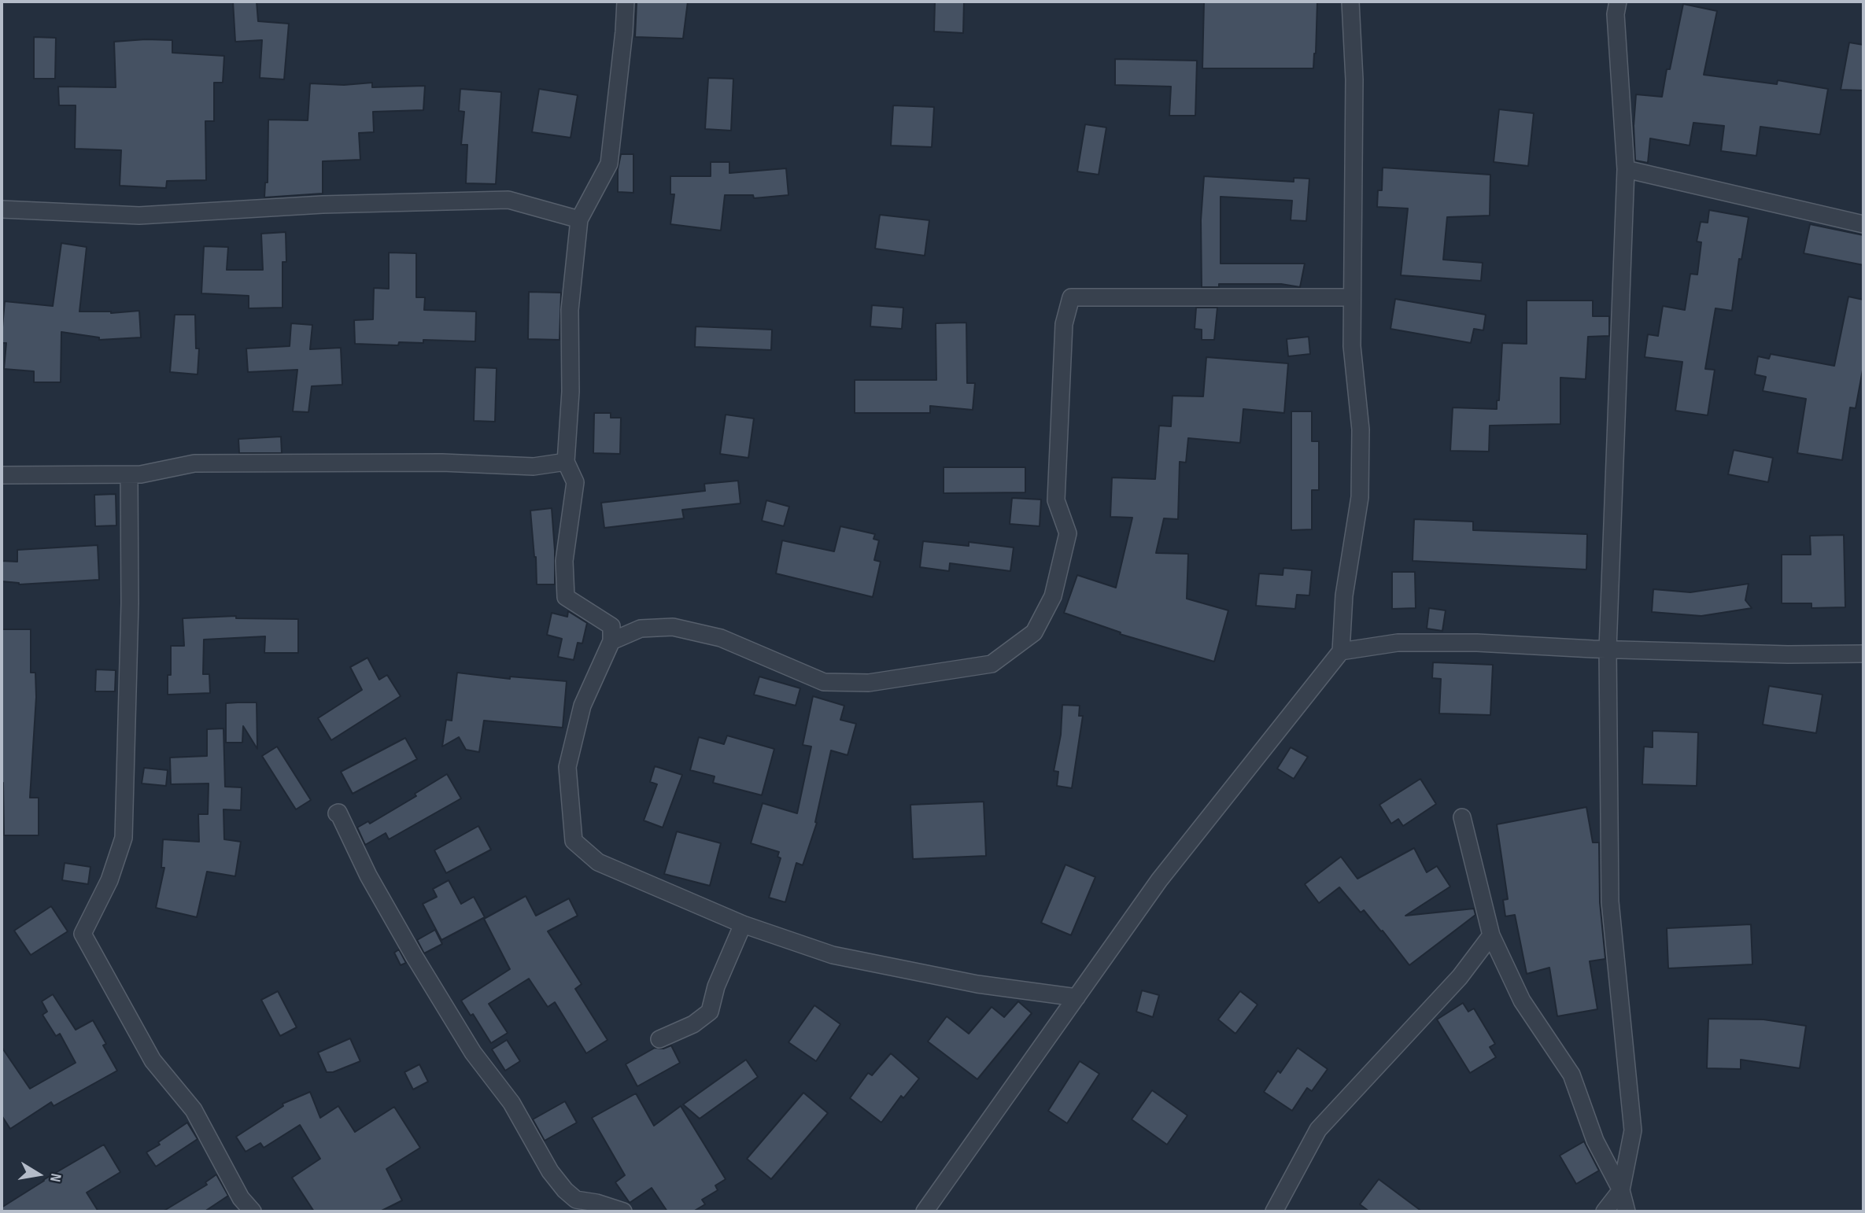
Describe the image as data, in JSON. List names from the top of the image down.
{
  "north": "right"
}
